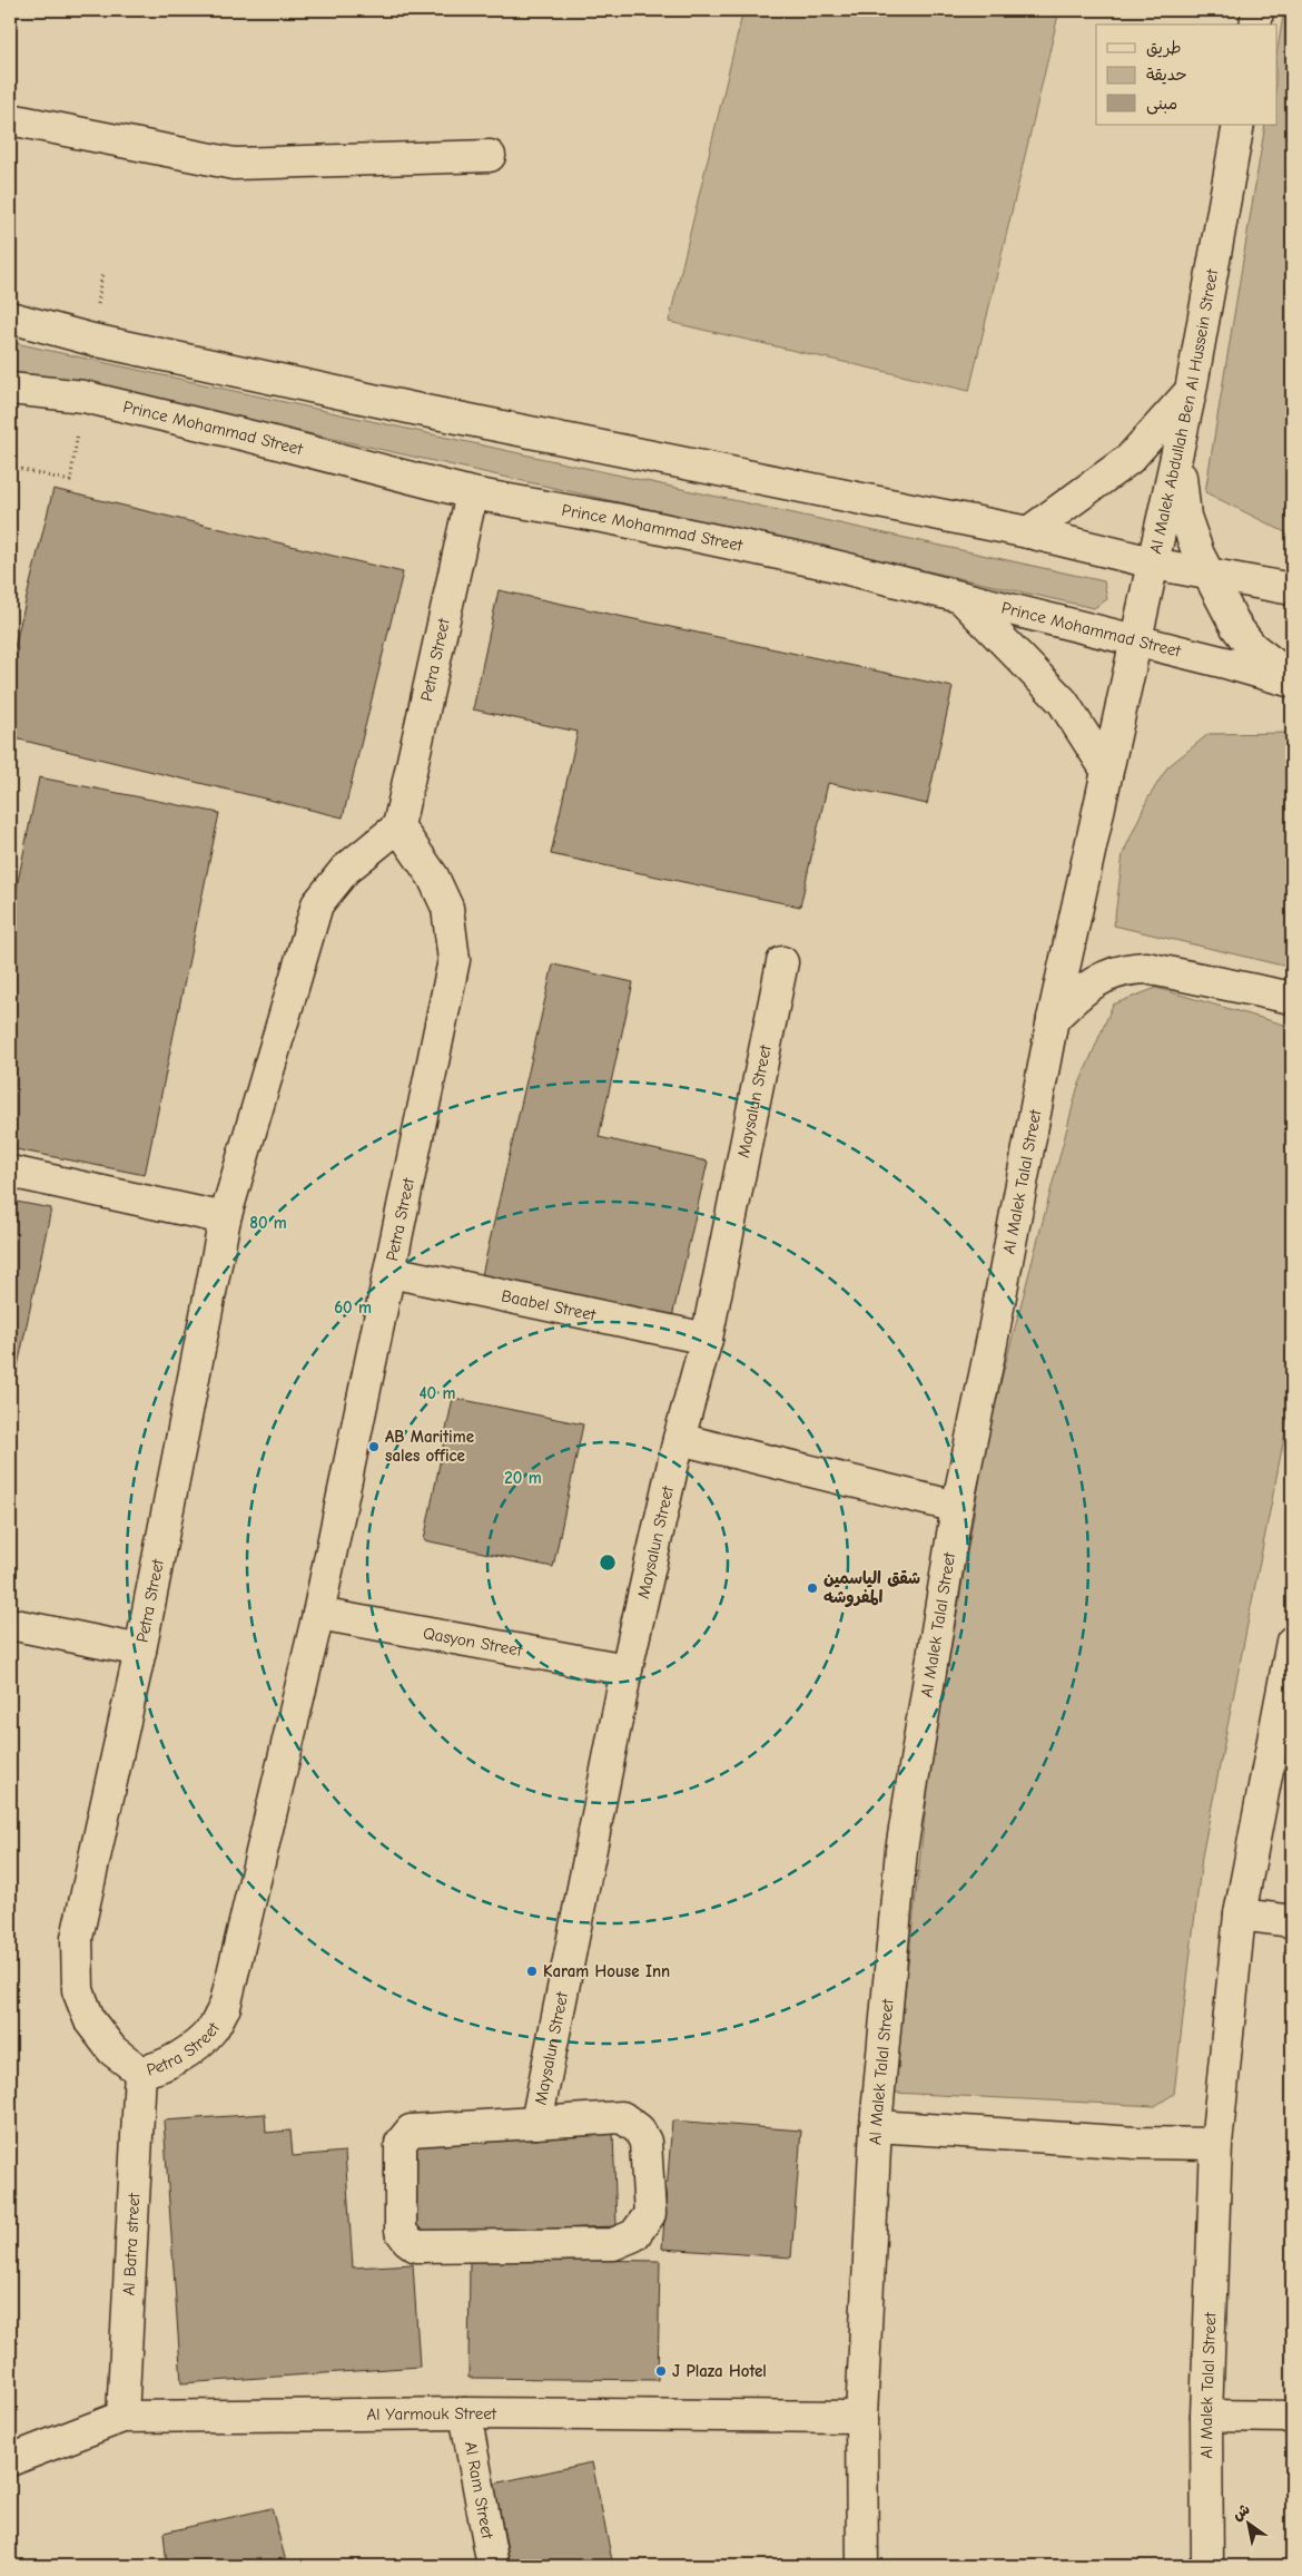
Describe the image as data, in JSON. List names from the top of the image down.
{
  "streets": {
    "street": [
      "Al Malek Abdullah Ben Al Hussein Street",
      "Prince Mohammad Street",
      "Petra Street",
      "Maysalun Street",
      "Al Malek Talal Street",
      "Baabel Street",
      "Qasyon Street",
      "Al Batra street",
      "Al Yarmouk Street",
      "Al Ram Street"
    ]
  },
  "crossings": [
    ["Al Malek Abdullah Ben Al Hussein Street", "Prince Mohammad Street"],
    ["Al Malek Abdullah Ben Al Hussein Street", "Al Malek Talal Street"],
    ["Prince Mohammad Street", "Petra Street"],
    ["Petra Street", "Baabel Street"],
    ["Petra Street", "Qasyon Street"],
    ["Petra Street", "Al Batra street"],
    ["Maysalun Street", "Baabel Street"],
    ["Maysalun Street", "Qasyon Street"],
    ["Al Malek Talal Street", "Al Yarmouk Street"],
    ["Al Batra street", "Al Yarmouk Street"],
    ["Al Yarmouk Street", "Al Ram Street"]
  ],
  "places": [
    "AB Maritime sales office",
    "شقق الياسمين المفروشه",
    "Karam House Inn",
    "J Plaza Hotel"
  ],
  "legend": ["طريق", "حديقة", "مبنى"],
  "north": "top left",
  "rings": [
    "80 m",
    "60 m",
    "40 m",
    "20 m"
  ]
}
